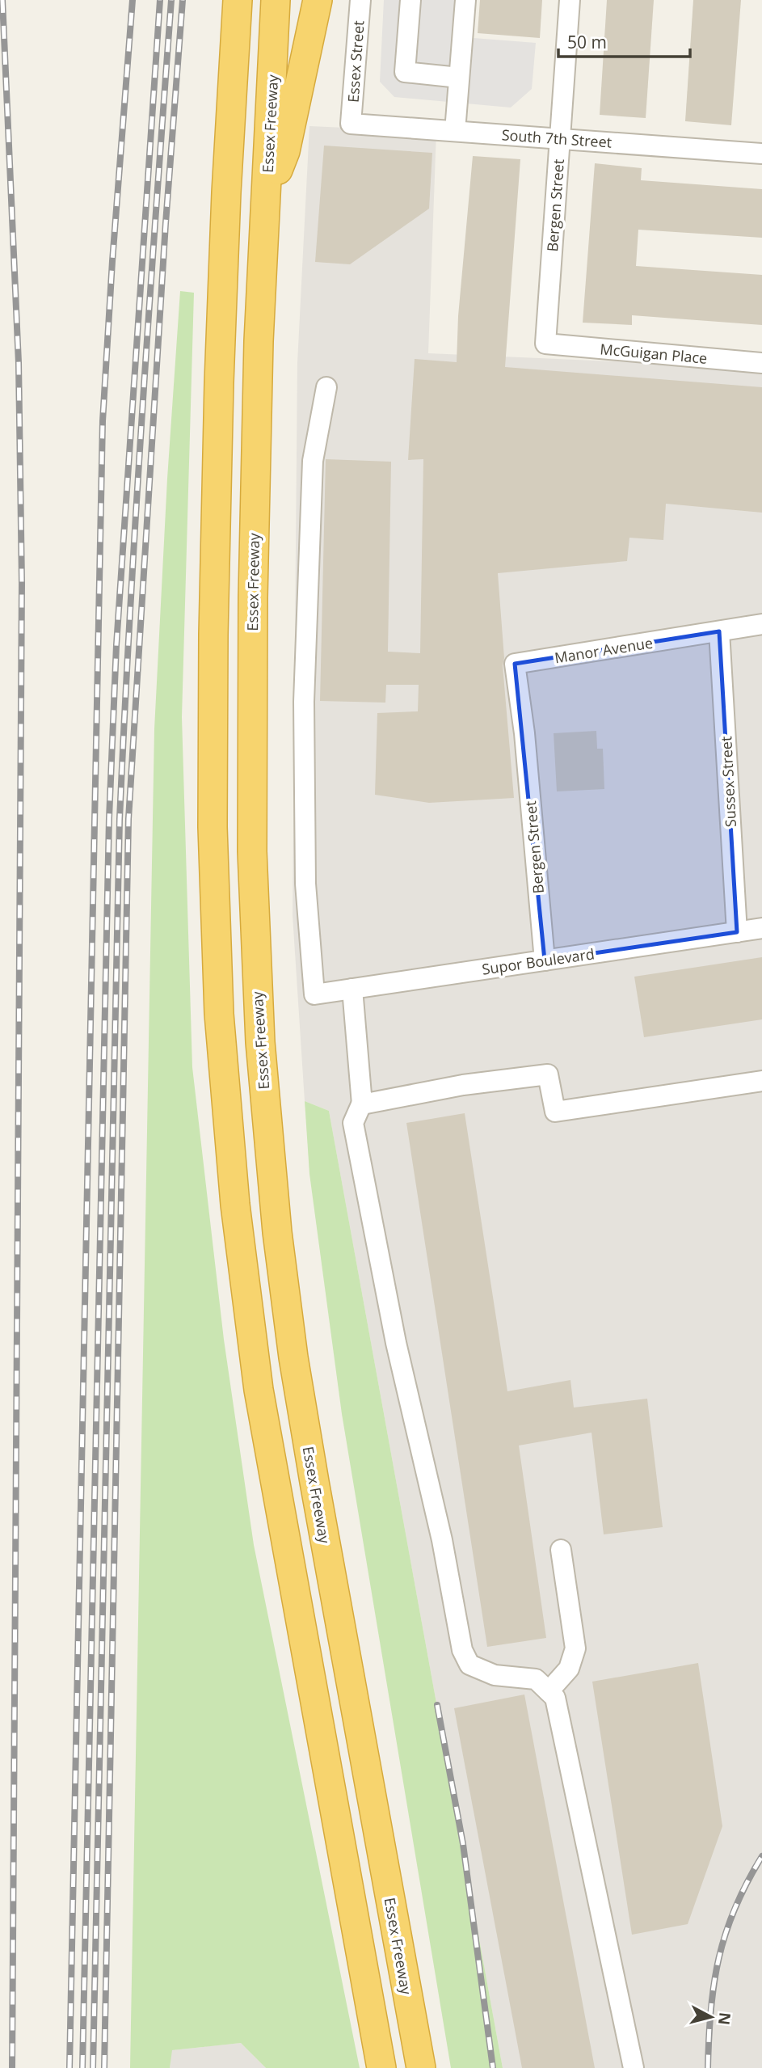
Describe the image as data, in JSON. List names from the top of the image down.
{
  "streets": {
    "highway": ["Essex Freeway"],
    "street": [
      "Essex Street",
      "South 7th Street",
      "Bergen Street",
      "McGuigan Place",
      "Manor Avenue",
      "Sussex Street",
      "Supor Boulevard"
    ]
  },
  "crossings": [
    ["Essex Street", "South 7th Street"],
    ["South 7th Street", "Bergen Street"],
    ["Bergen Street", "McGuigan Place"],
    ["Bergen Street", "Manor Avenue"],
    ["Bergen Street", "Supor Boulevard"],
    ["Manor Avenue", "Sussex Street"],
    ["Sussex Street", "Supor Boulevard"]
  ],
  "scale_bar": "50 m",
  "north": "right"
}
